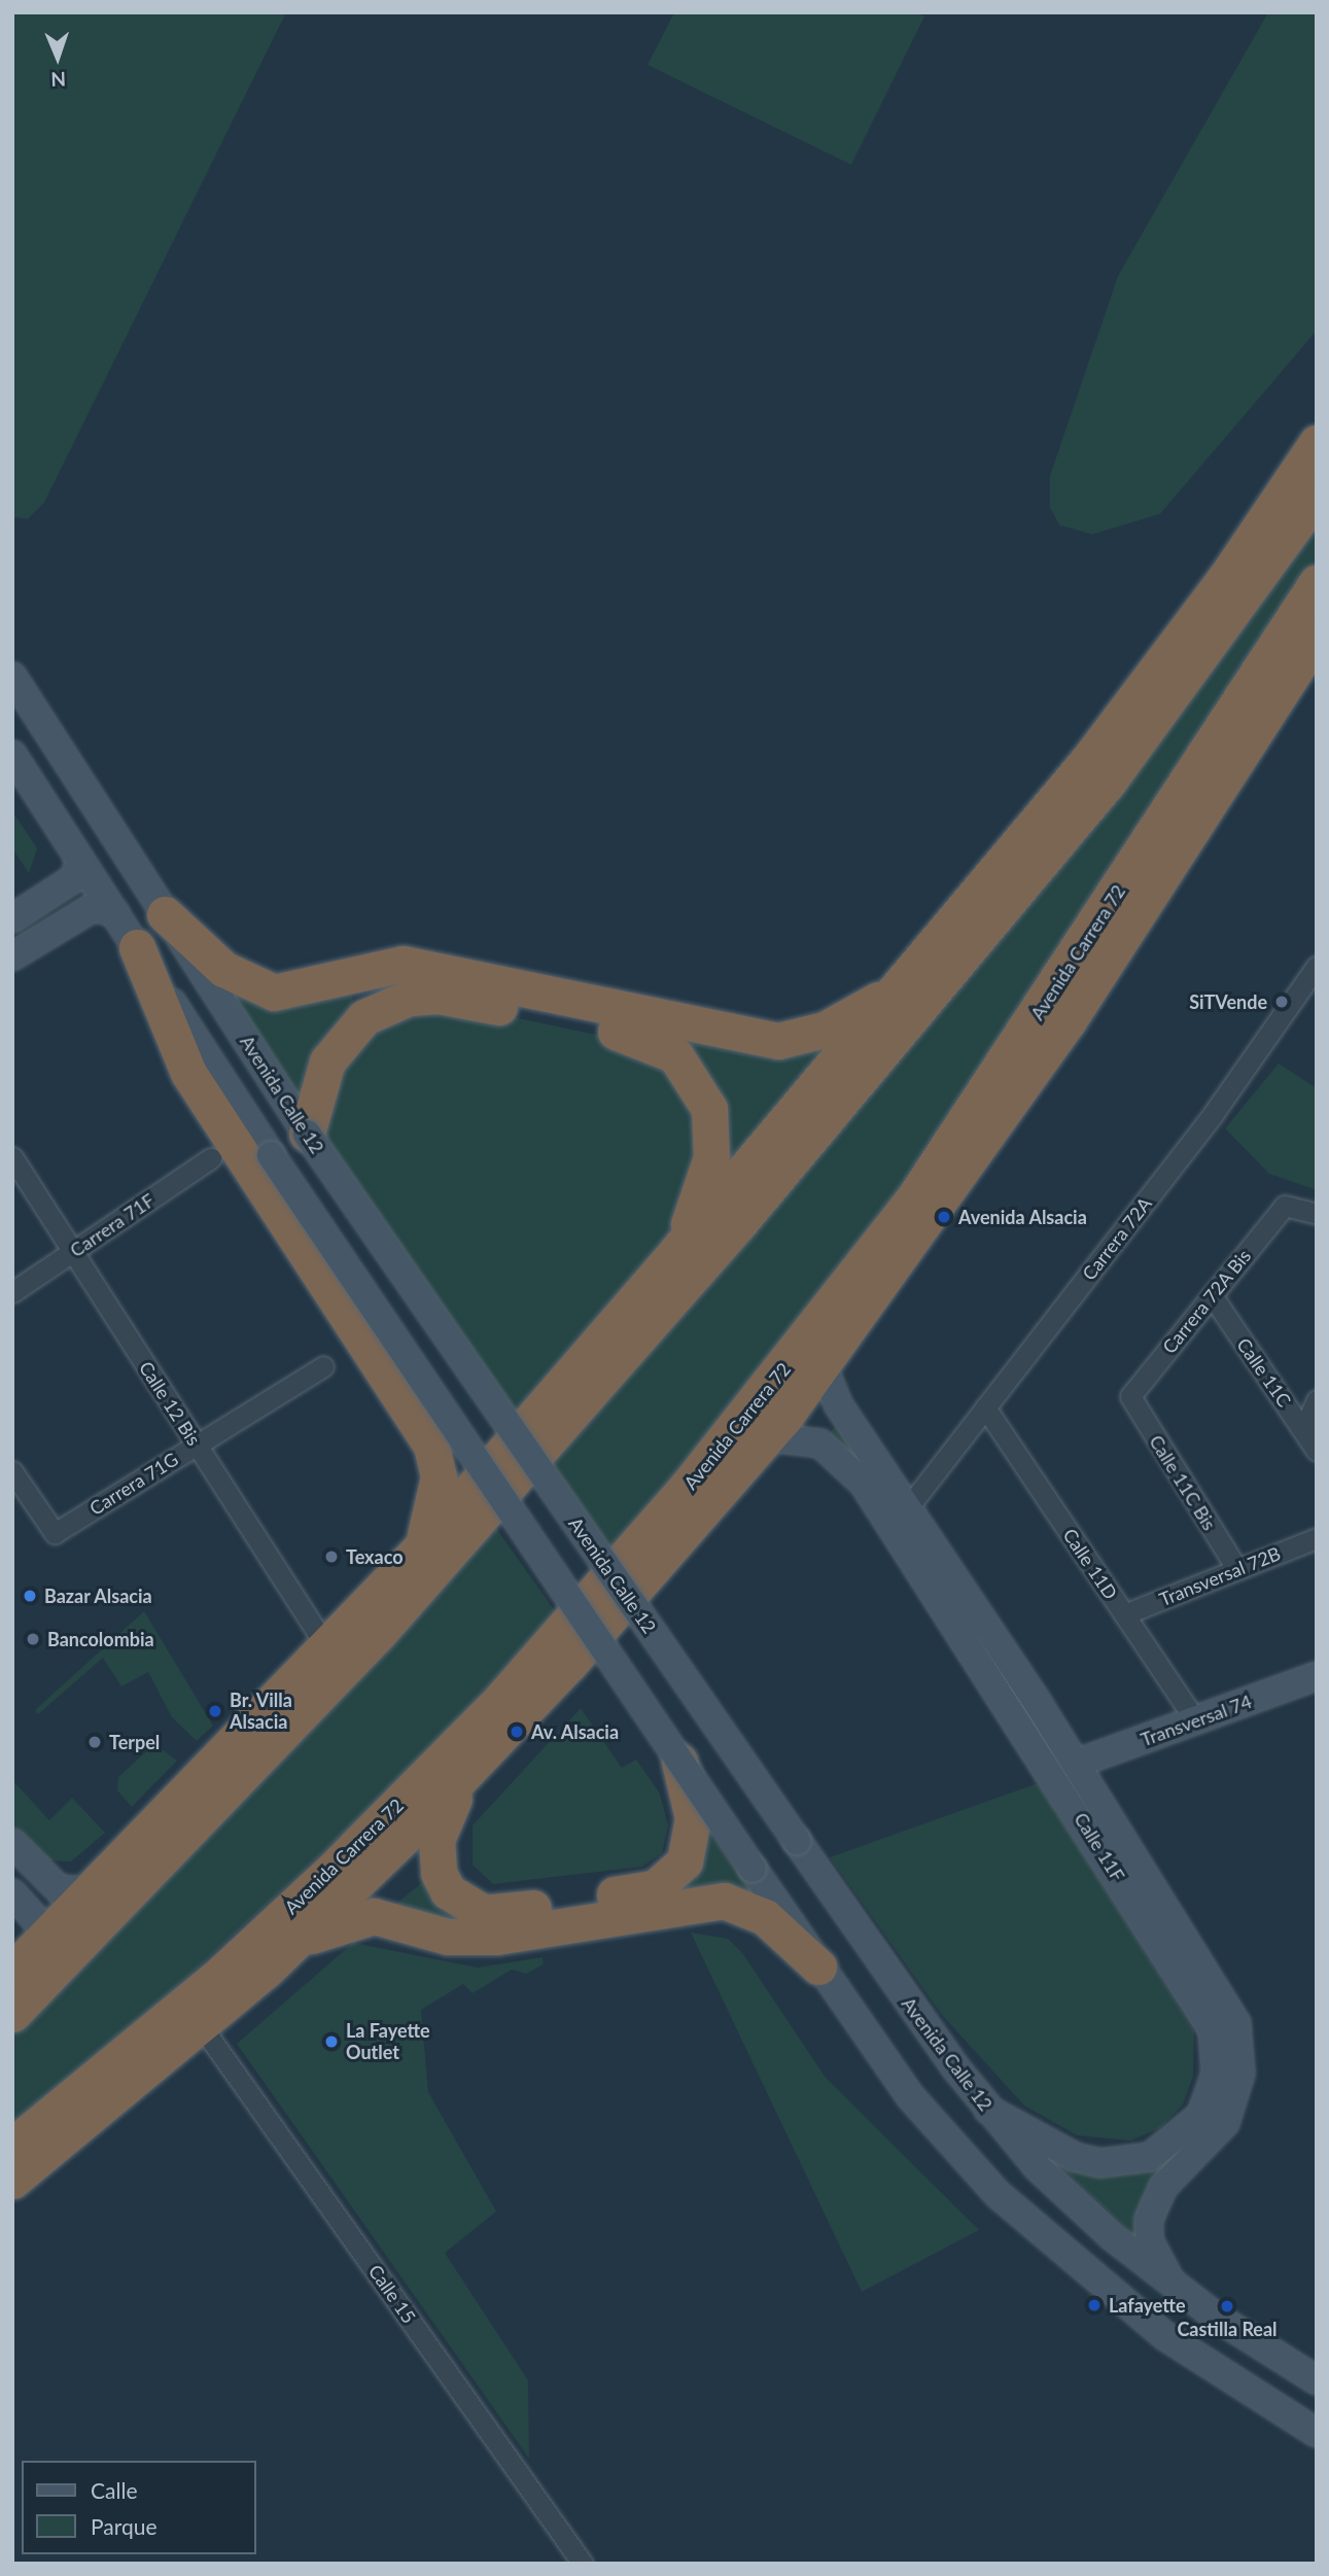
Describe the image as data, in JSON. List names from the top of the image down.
{
  "streets": {
    "highway": ["Avenida Carrera 72"],
    "main road": ["Avenida Calle 12", "Transversal 74", "Calle 11F"],
    "street": [
      "Carrera 71F",
      "Carrera 72A",
      "Carrera 72A Bis",
      "Calle 11C",
      "Calle 12 Bis",
      "Calle 11C Bis",
      "Carrera 71G",
      "Calle 11D",
      "Transversal 72B",
      "Calle 15"
    ]
  },
  "crossings": [
    ["Avenida Carrera 72", "Calle 11F"],
    ["Avenida Carrera 72", "Calle 15"],
    ["Avenida Calle 12", "Calle 11F"],
    ["Carrera 71F", "Calle 12 Bis"],
    ["Carrera 72A", "Calle 11D"],
    ["Carrera 72A", "Calle 11F"],
    ["Carrera 72A Bis", "Calle 11C"],
    ["Carrera 72A Bis", "Calle 11C Bis"],
    ["Calle 12 Bis", "Carrera 71G"],
    ["Calle 11C Bis", "Transversal 72B"],
    ["Calle 11D", "Transversal 72B"],
    ["Calle 11D", "Transversal 74"],
    ["Transversal 74", "Calle 11F"]
  ],
  "places": [
    "SiTVende",
    "Avenida Alsacia",
    "Texaco",
    "Bazar Alsacia",
    "Bancolombia",
    "Br. Villa Alsacia",
    "Av. Alsacia",
    "Terpel",
    "La Fayette Outlet",
    "Lafayette",
    "Castilla Real"
  ],
  "legend": ["Calle", "Parque"],
  "north": "bottom"
}
